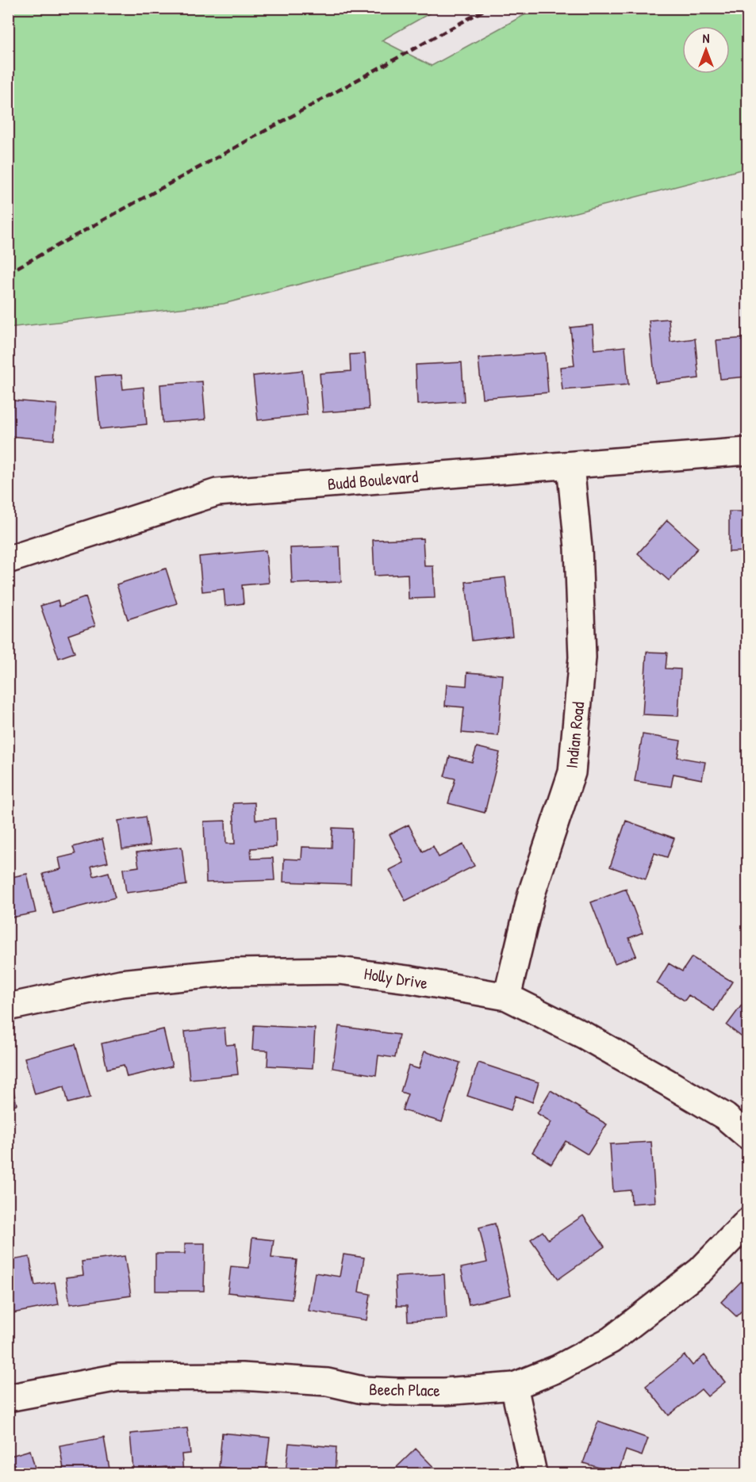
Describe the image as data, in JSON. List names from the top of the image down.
{
  "streets": {
    "street": [
      "Budd Boulevard",
      "Indian Road",
      "Holly Drive",
      "Beech Place"
    ]
  },
  "crossings": [
    ["Budd Boulevard", "Indian Road"],
    ["Indian Road", "Holly Drive"]
  ],
  "north": "top"
}
